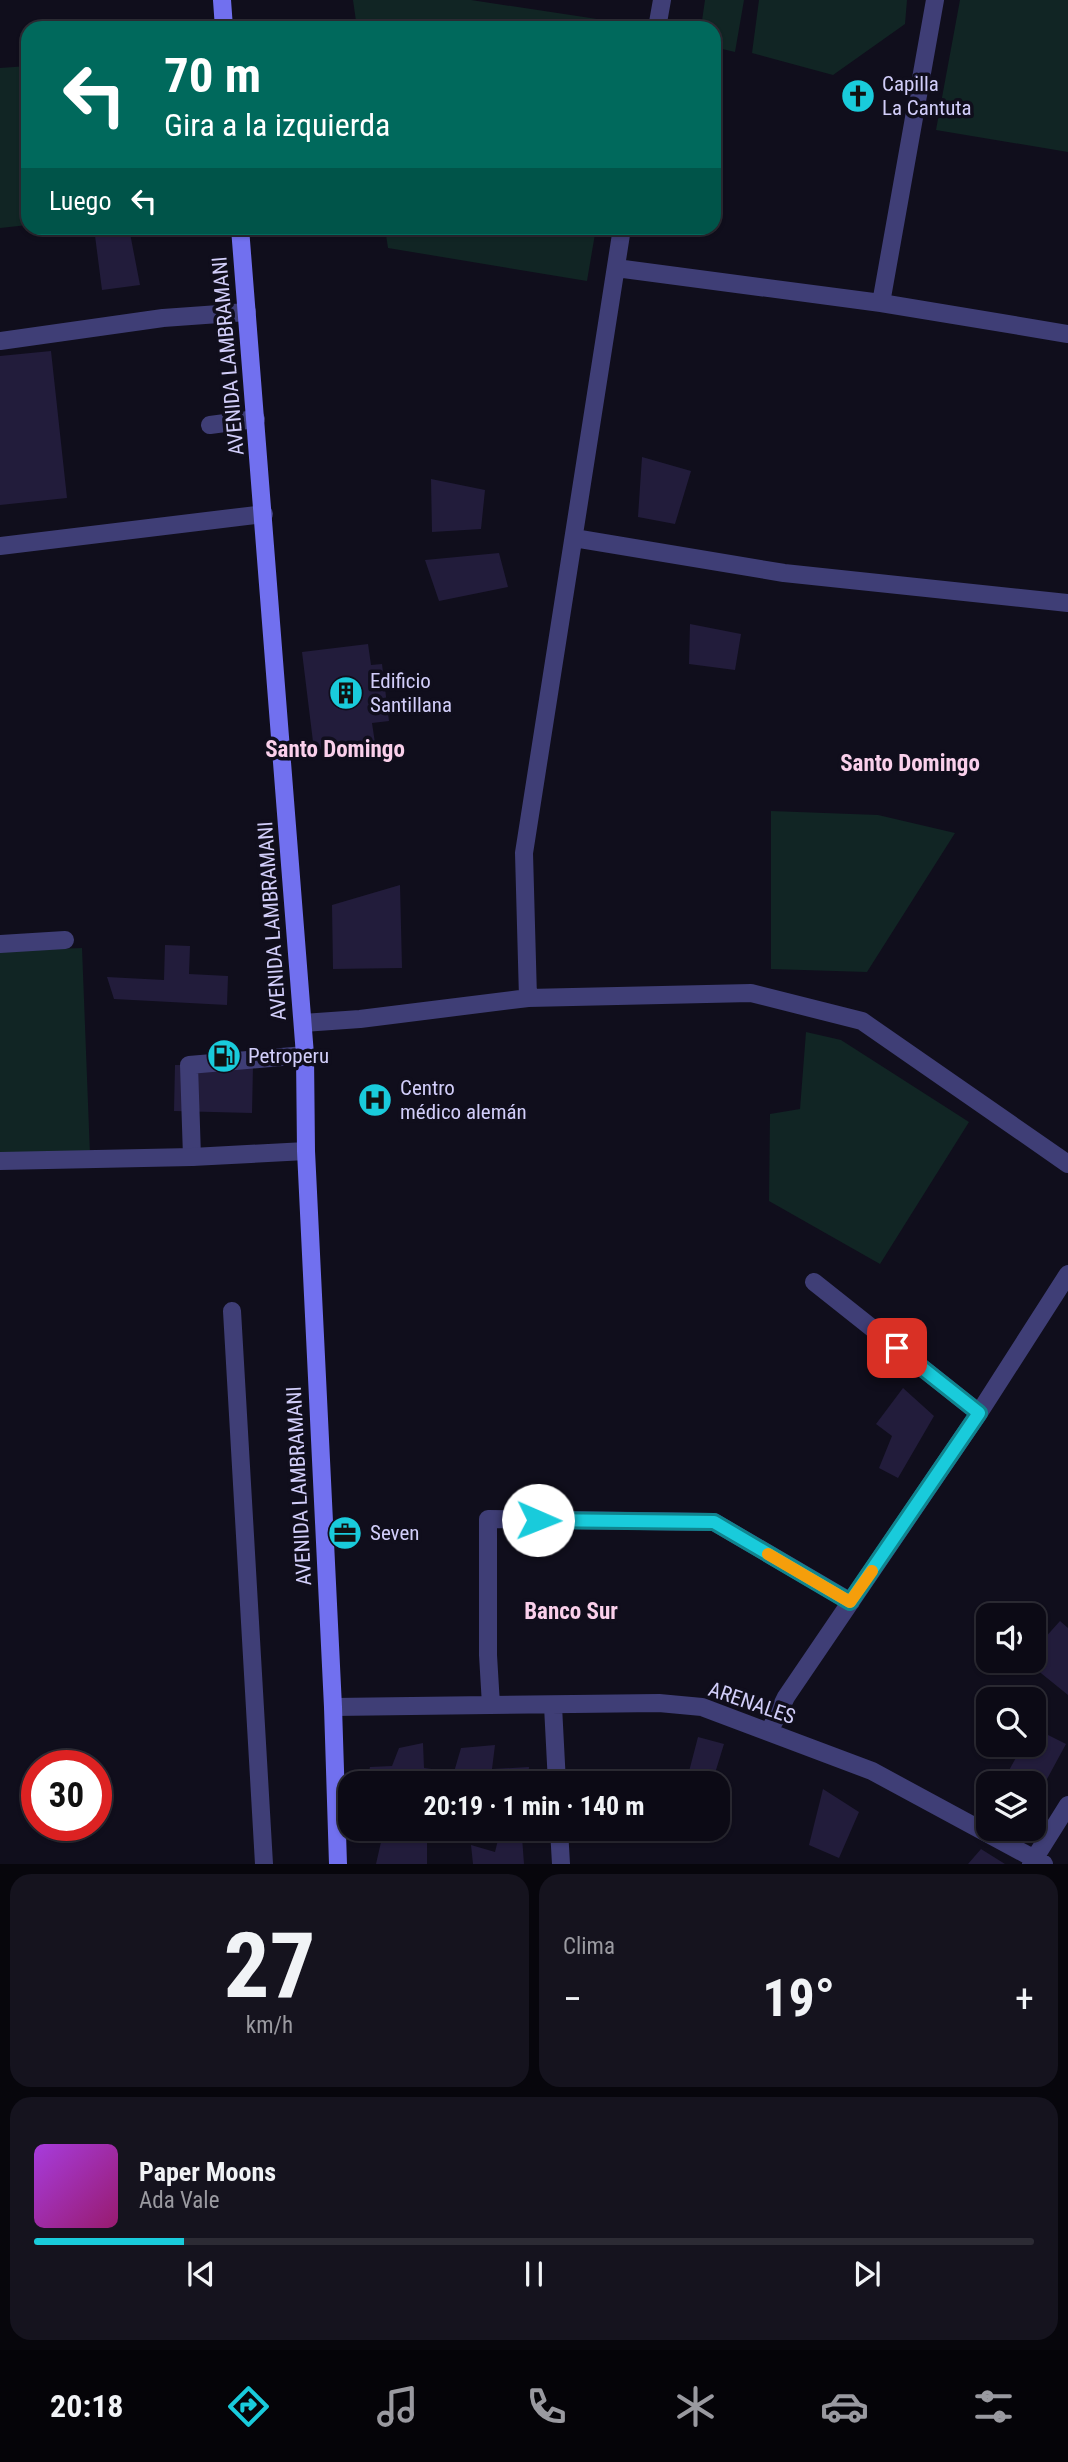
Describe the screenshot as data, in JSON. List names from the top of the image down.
{
  "streets": {
    "main road": ["AVENIDA LAMBRAMANI"],
    "street": ["ARENALES"]
  },
  "crossings": [
    ["AVENIDA LAMBRAMANI", "ARENALES"]
  ],
  "districts": ["Santo Domingo", "Santo Domingo", "Banco Sur"],
  "places": {
    "church": ["Capilla La Cantuta"],
    "building": ["Edificio Santillana"],
    "fuel station": ["Petroperu"],
    "hospital": ["Centro médico alemán"],
    "office": ["Seven"]
  },
  "page": {
    "turn": ["70 m", "Gira a la izquierda"],
    "then": "Luego",
    "limit": "30",
    "trip": "20:19 · 1 min · 140 m",
    "tile": [
      ["27", "km/h"],
      "Clima"
    ],
    "heat": ["−", "19°", "+"],
    "song": ["Paper Moons", "Ada Vale"],
    "tabs": "20:18"
  }
}
